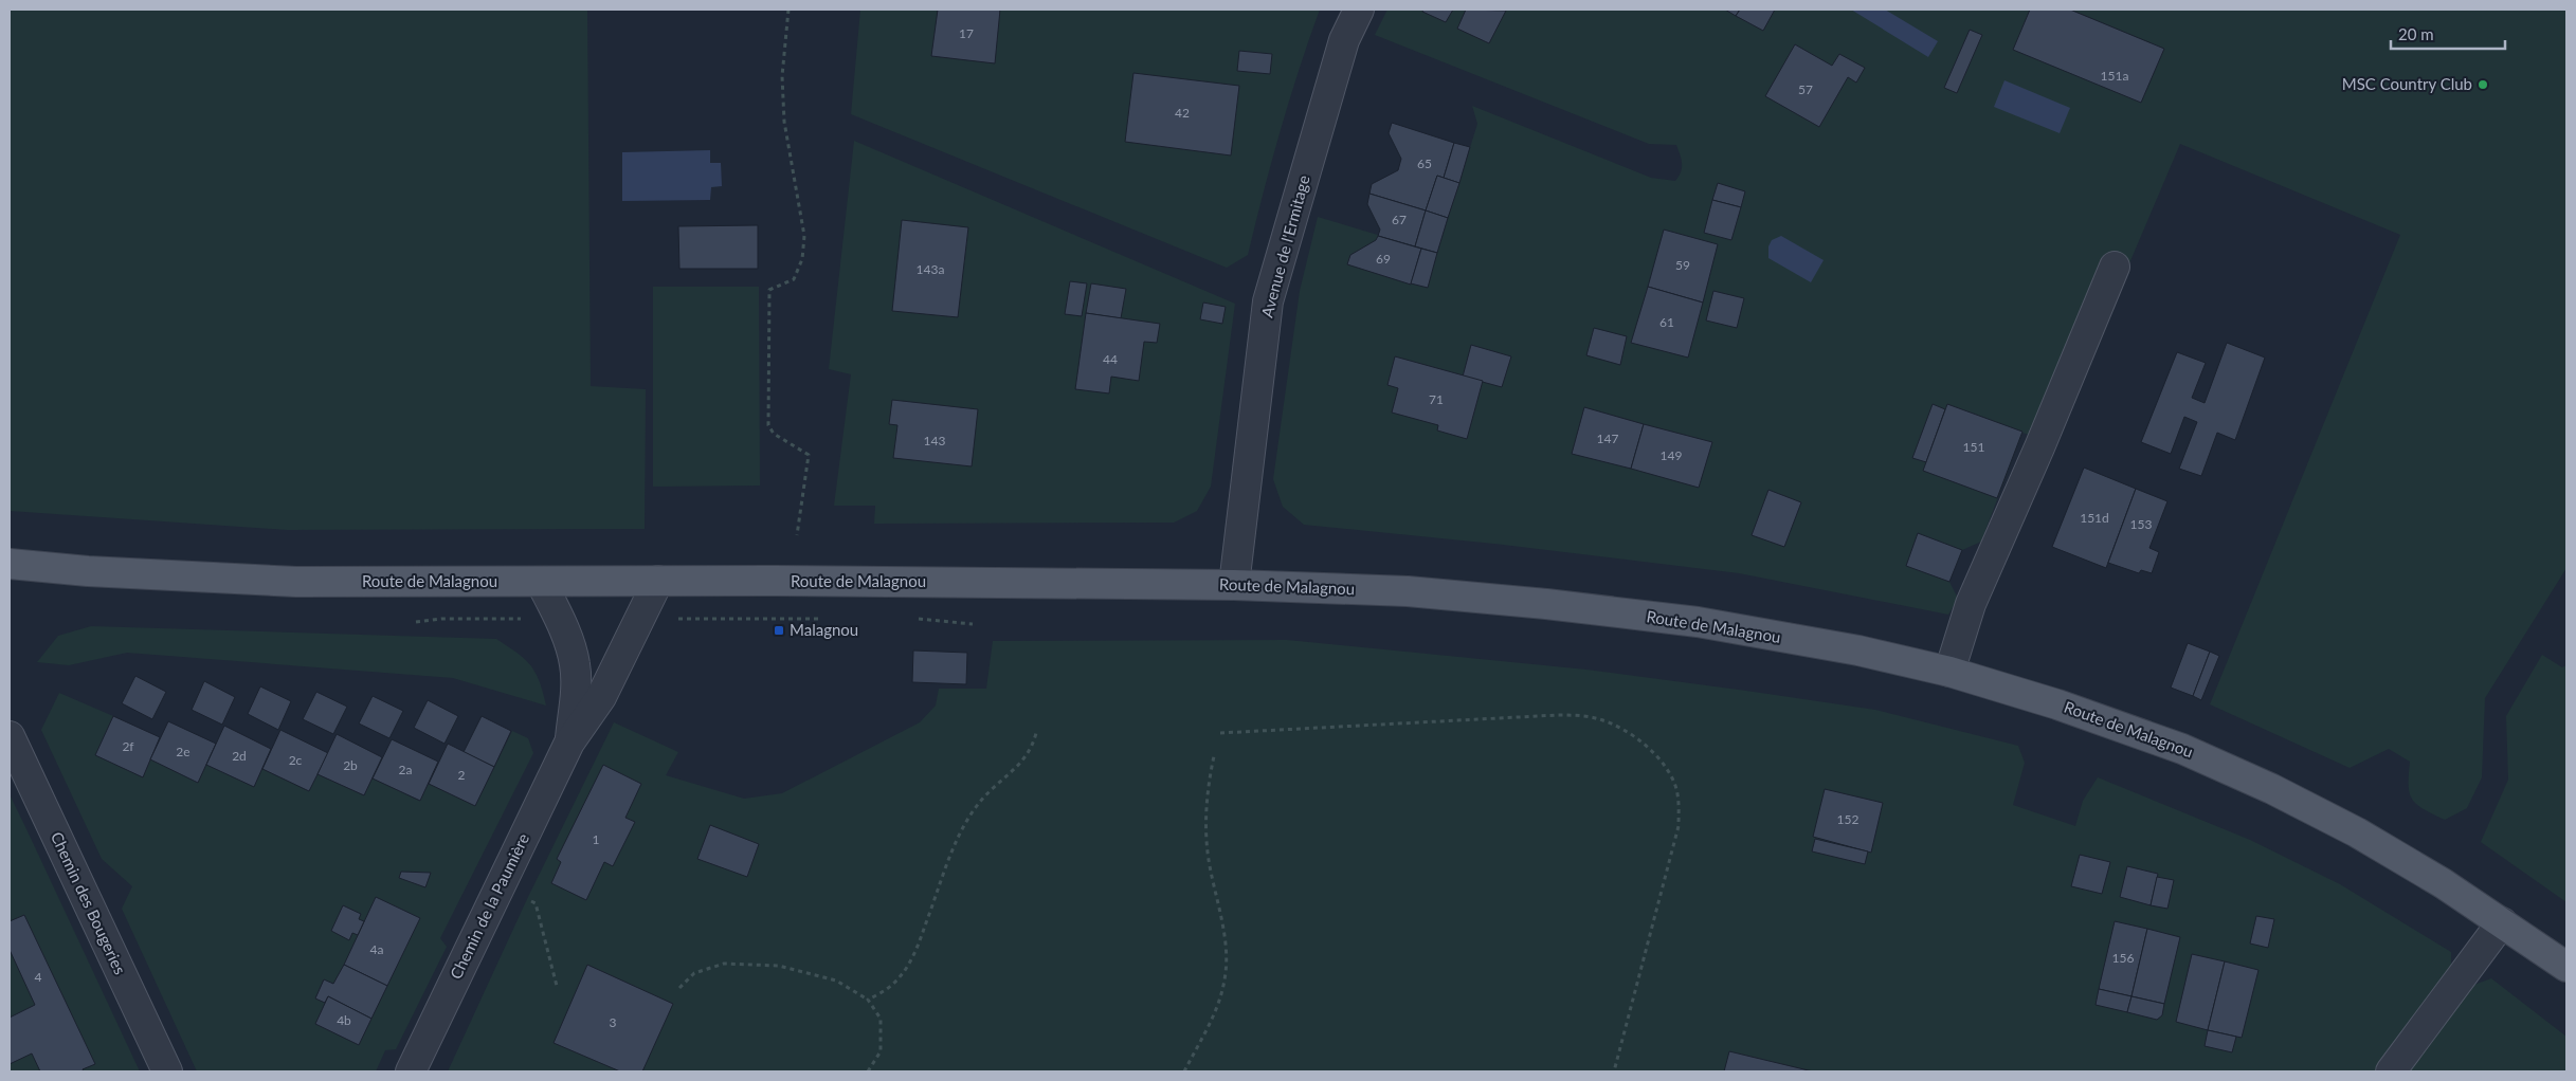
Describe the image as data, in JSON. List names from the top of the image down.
{
  "streets": {
    "main road": ["Route de Malagnou"],
    "street": ["Avenue de l'Ermitage", "Chemin des Bougeries", "Chemin de la Paumière"]
  },
  "crossings": [
    ["Avenue de l'Ermitage", "Route de Malagnou"],
    ["Route de Malagnou", "Chemin de la Paumière"]
  ],
  "places": {
    "other": ["MSC Country Club"],
    "transit": ["Malagnou"]
  },
  "house_numbers": [
    "17",
    "151a",
    "57",
    "42",
    "65",
    "67",
    "69",
    "59",
    "143a",
    "61",
    "44",
    "71",
    "147",
    "143",
    "151",
    "149",
    "151d",
    "153",
    "2f",
    "2e",
    "2d",
    "2c",
    "2b",
    "2a",
    "2",
    "152",
    "1",
    "4a",
    "156",
    "4",
    "4b",
    "3"
  ],
  "scale_bar": "20 m"
}
